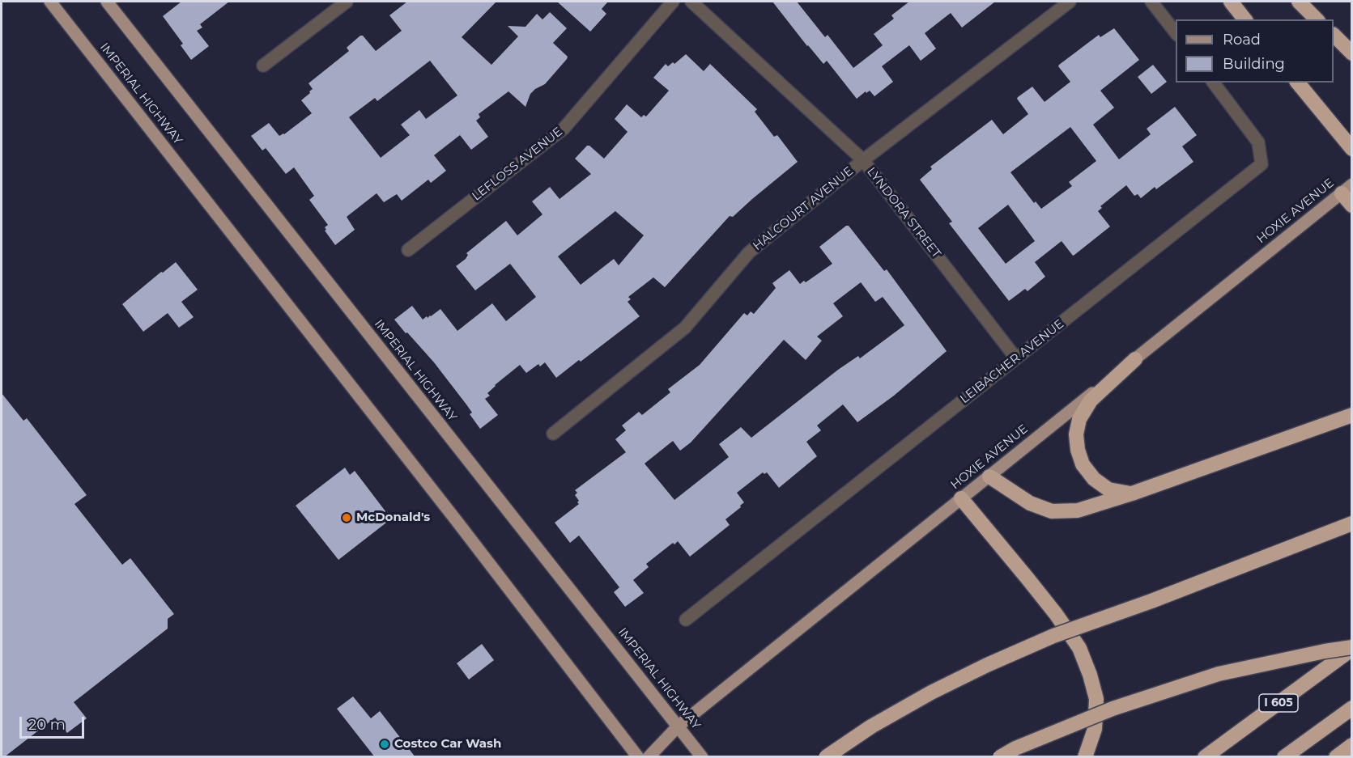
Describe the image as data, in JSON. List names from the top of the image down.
{
  "streets": {
    "highway": ["I 605"],
    "main road": ["IMPERIAL HIGHWAY", "HOXIE AVENUE"],
    "street": [
      "LEFLOSS AVENUE",
      "HALCOURT AVENUE",
      "LYNDORA STREET",
      "LEIBACHER AVENUE"
    ]
  },
  "crossings": [
    ["IMPERIAL HIGHWAY", "HOXIE AVENUE"],
    ["HALCOURT AVENUE", "LYNDORA STREET"],
    ["LYNDORA STREET", "LEIBACHER AVENUE"]
  ],
  "places": ["McDonald's", "Costco Car Wash"],
  "legend": ["Road", "Building"],
  "scale_bar": "20 m"
}
